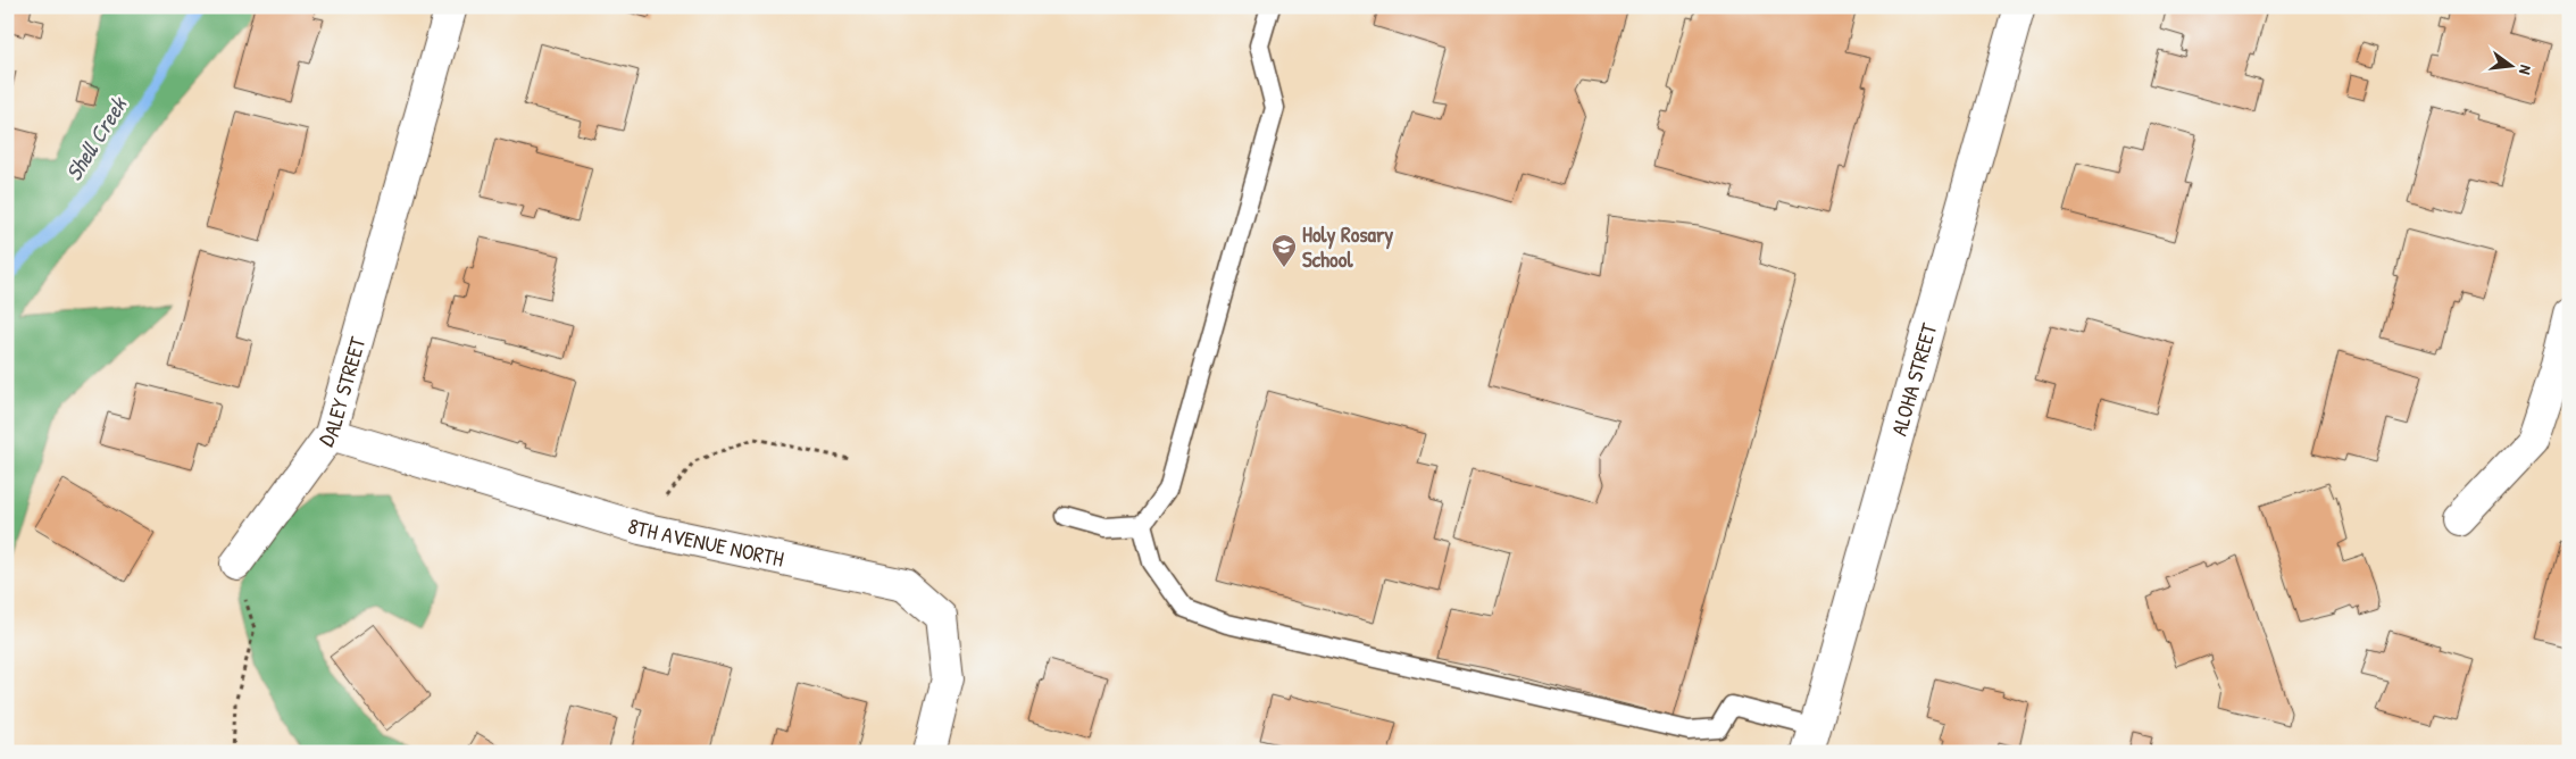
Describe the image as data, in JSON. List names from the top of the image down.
{
  "streets": {
    "street": ["ALOHA STREET", "DALEY STREET", "8TH AVENUE NORTH"]
  },
  "crossings": [
    ["DALEY STREET", "8TH AVENUE NORTH"]
  ],
  "water": ["Shell Creek"],
  "places": {
    "school or university": ["Holy Rosary School"]
  },
  "north": "right"
}
